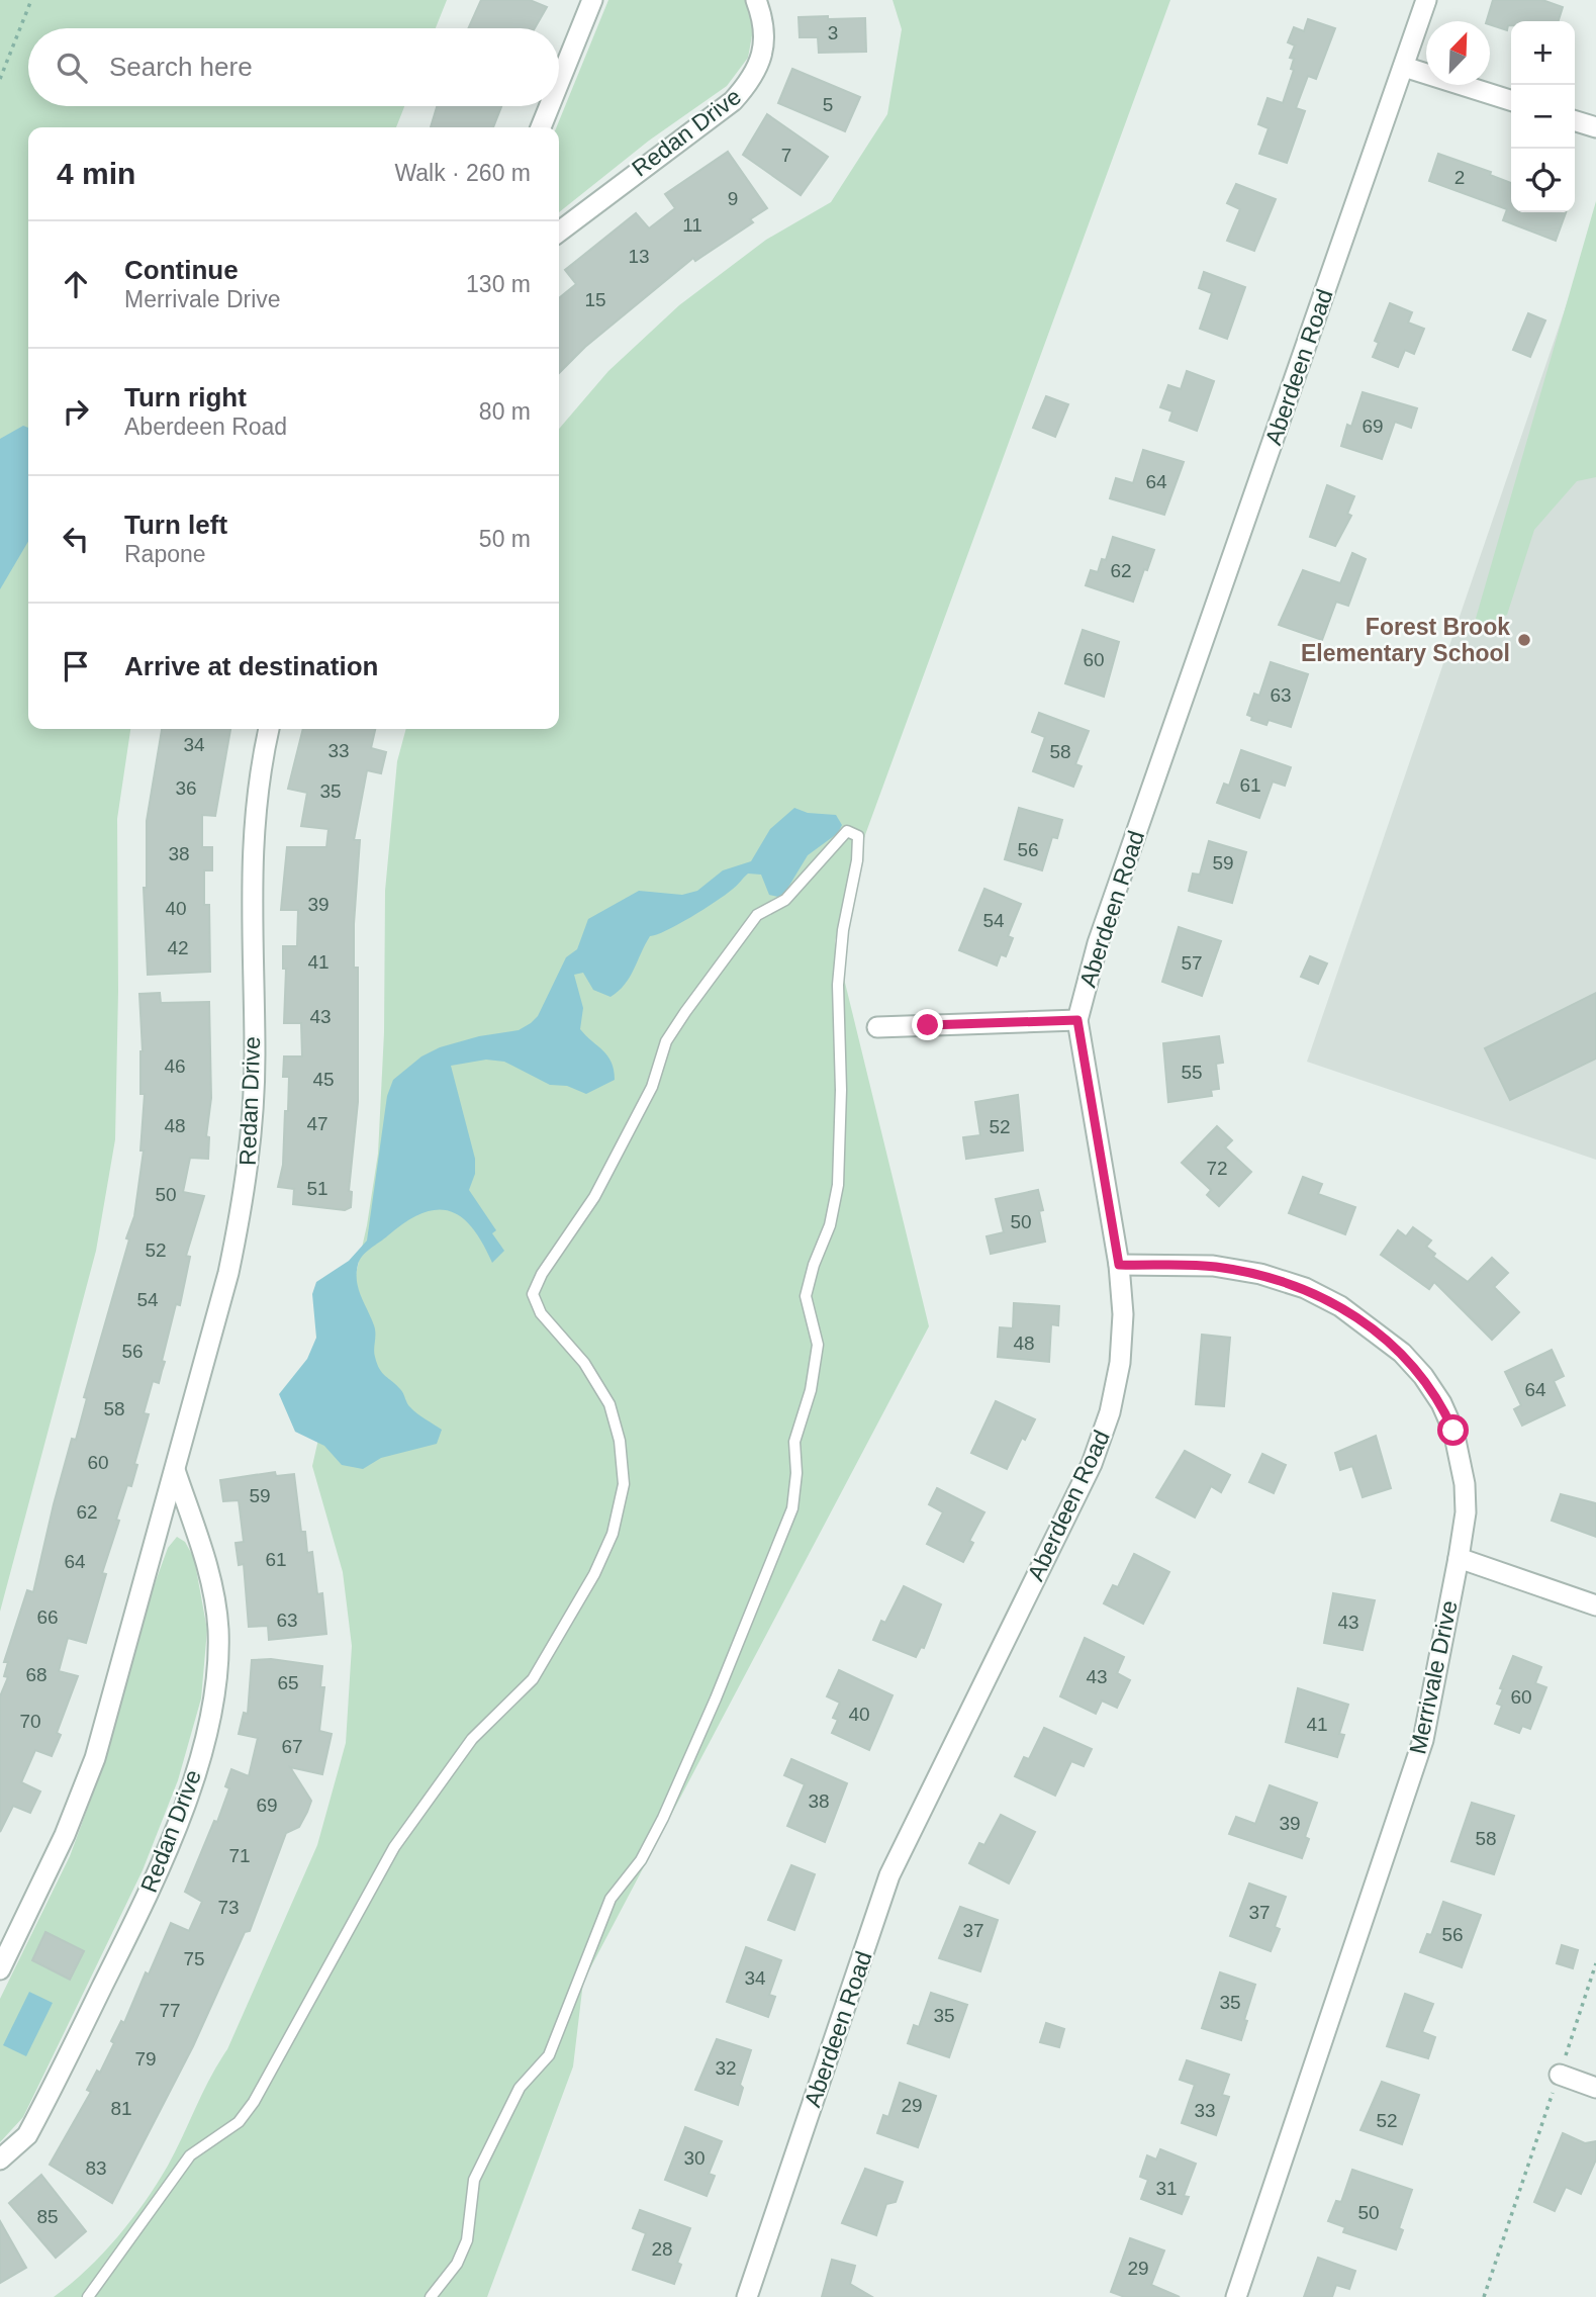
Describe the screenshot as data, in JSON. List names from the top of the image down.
{
  "streets": {
    "street": ["Redan Drive", "Aberdeen Road", "Merrivale Drive"]
  },
  "crossings": [
    ["Aberdeen Road", "Merrivale Drive"]
  ],
  "places": ["Forest Brook Elementary School"],
  "house_numbers": [
    "3",
    "5",
    "7",
    "2",
    "9",
    "11",
    "13",
    "15",
    "69",
    "64",
    "62",
    "60",
    "63",
    "34",
    "33",
    "58",
    "61",
    "36",
    "35",
    "56",
    "38",
    "59",
    "39",
    "40",
    "54",
    "42",
    "41",
    "57",
    "43",
    "46",
    "55",
    "45",
    "47",
    "48",
    "52",
    "72",
    "51",
    "50",
    "50",
    "52",
    "54",
    "48",
    "56",
    "64",
    "58",
    "60",
    "59",
    "62",
    "61",
    "64",
    "66",
    "63",
    "43",
    "68",
    "43",
    "65",
    "60",
    "40",
    "70",
    "41",
    "67",
    "38",
    "69",
    "39",
    "58",
    "71",
    "73",
    "37",
    "37",
    "56",
    "75",
    "34",
    "35",
    "77",
    "35",
    "79",
    "32",
    "29",
    "81",
    "33",
    "52",
    "30",
    "83",
    "31",
    "50",
    "85",
    "28",
    "29"
  ],
  "north": "top right",
  "page": {
    "map_buttons": ["+", "−"],
    "search": "Search here",
    "heading": ["4 min", "Walk · 260 m"],
    "list": [
      ["Continue", "Merrivale Drive", "130 m"],
      ["Turn right", "Aberdeen Road", "80 m"],
      ["Turn left", "Rapone", "50 m"],
      "Arrive at destination"
    ]
  }
}
